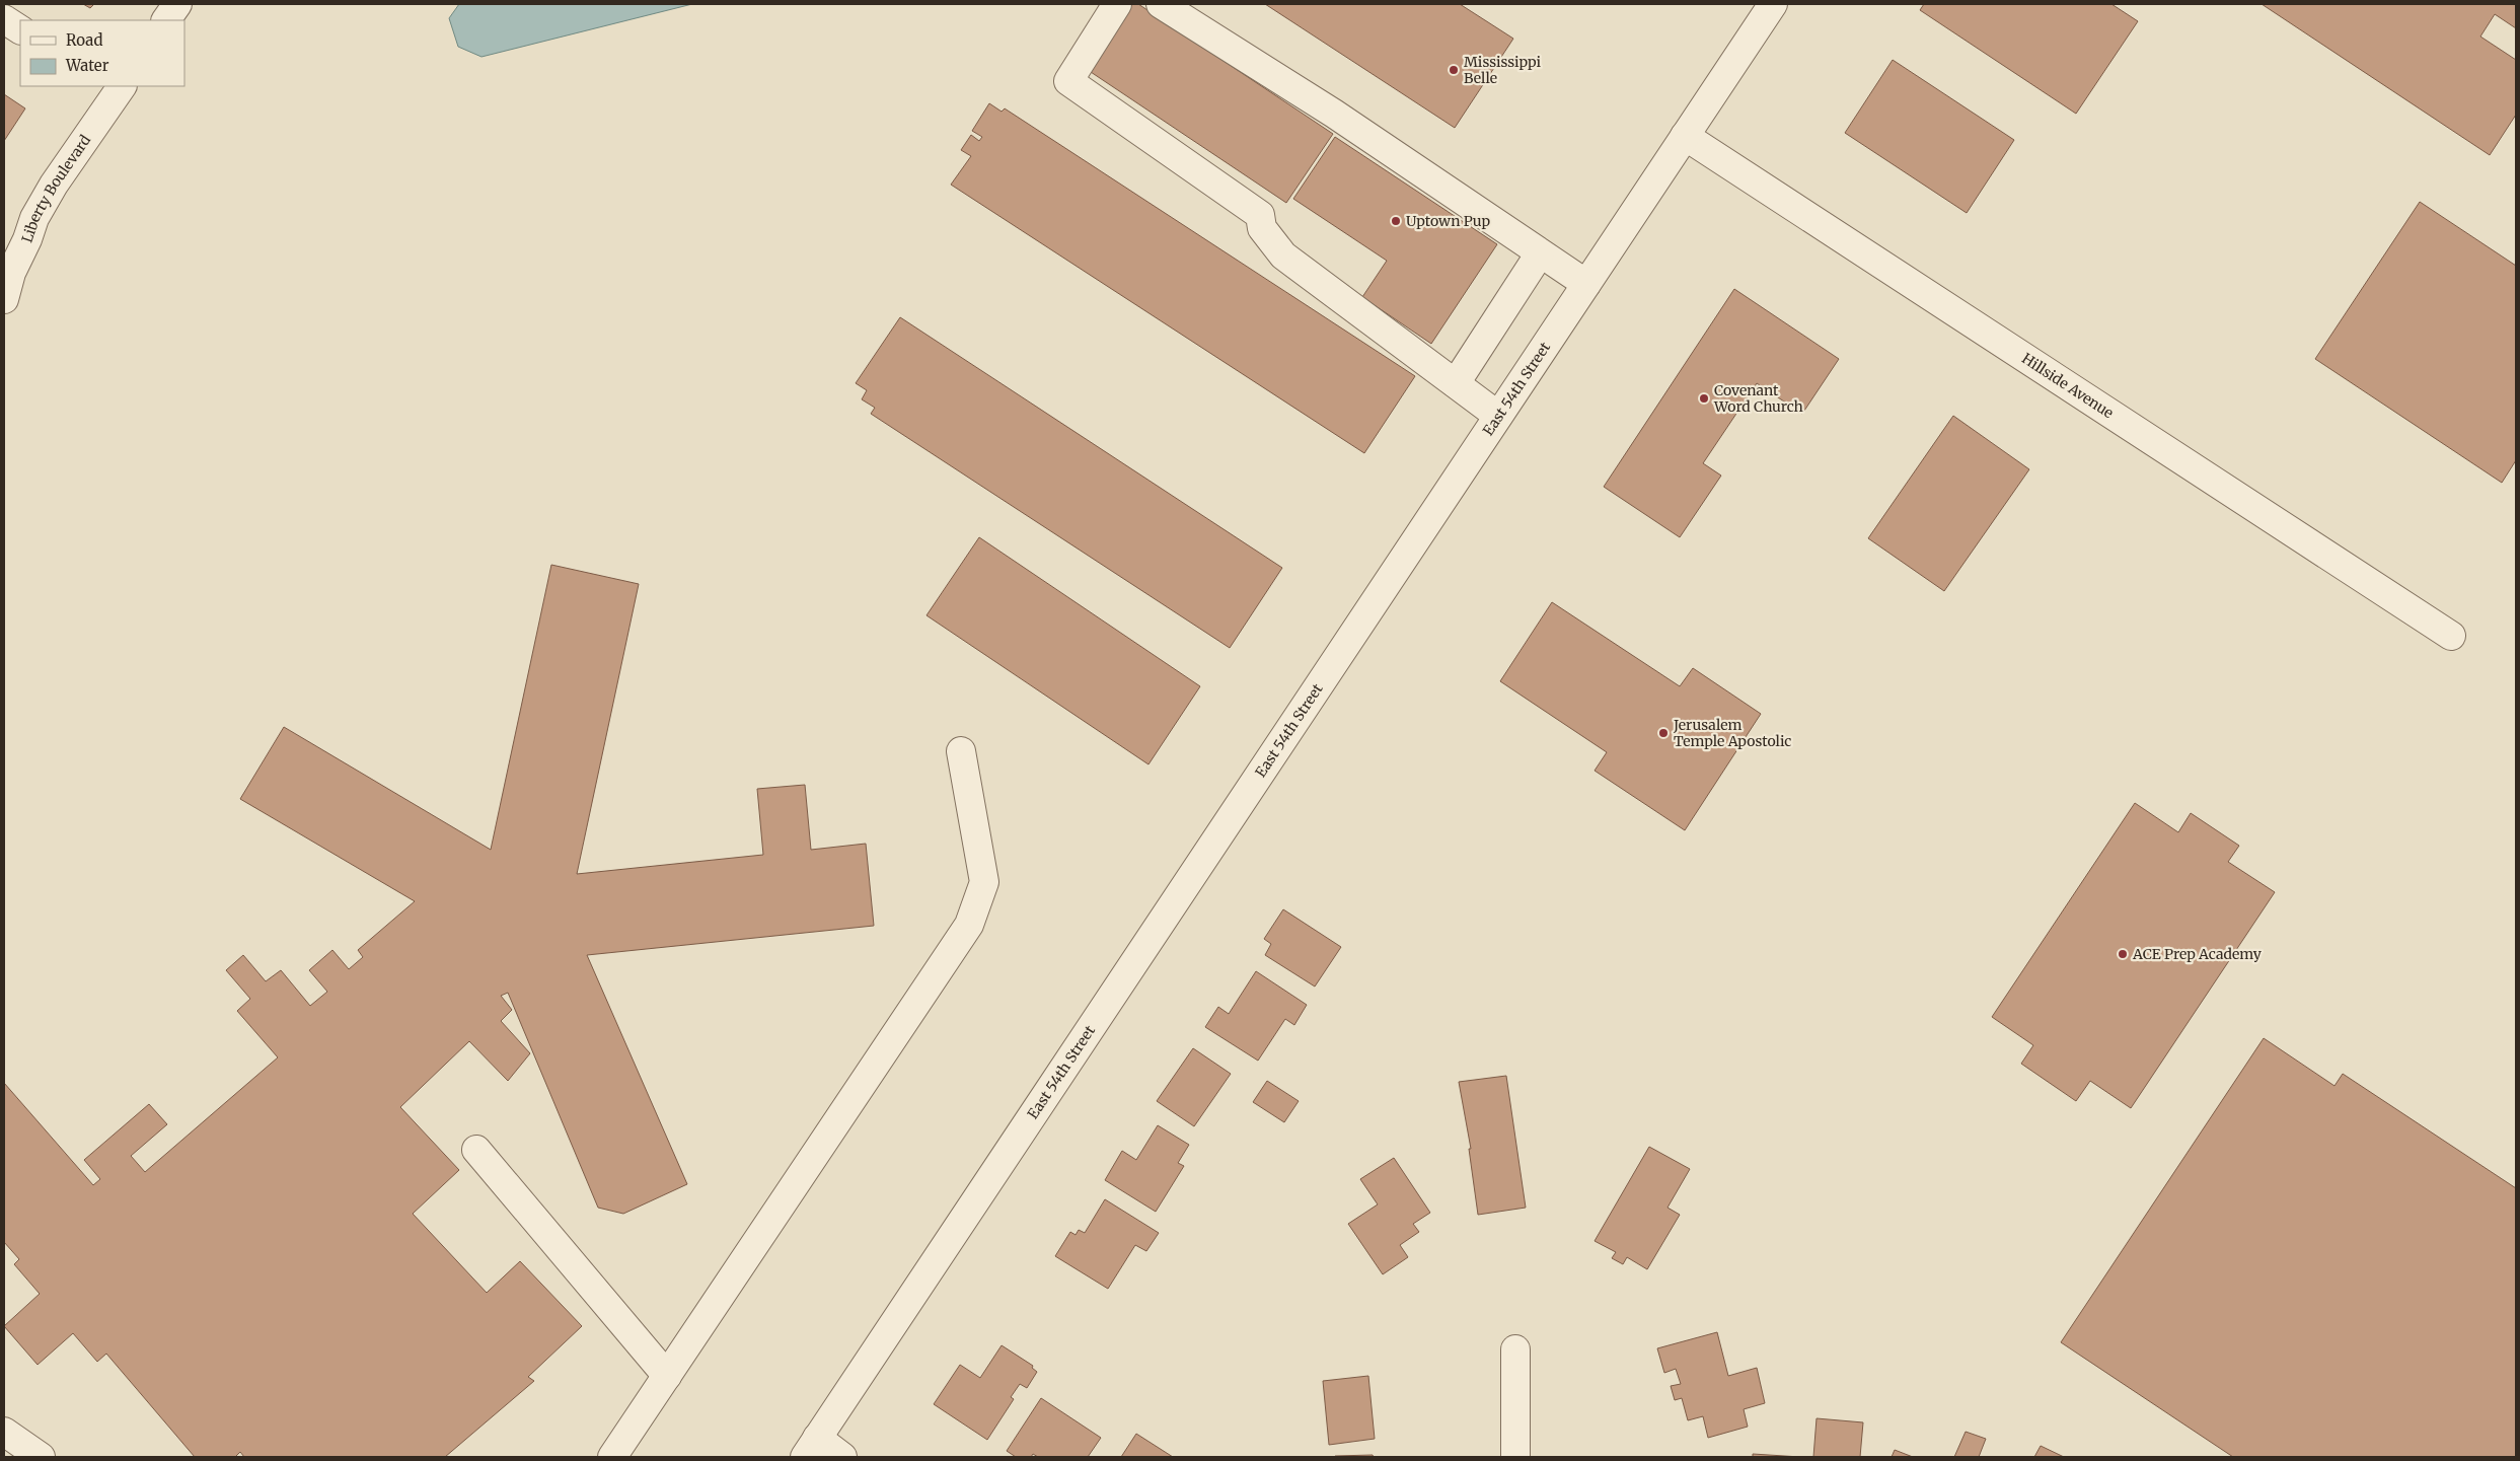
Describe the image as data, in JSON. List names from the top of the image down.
{
  "streets": {
    "street": ["Liberty Boulevard", "Hillside Avenue", "East 54th Street"]
  },
  "crossings": [
    ["Hillside Avenue", "East 54th Street"]
  ],
  "places": [
    "Mississippi Belle",
    "Uptown Pup",
    "Covenant Word Church",
    "Jerusalem Temple Apostolic",
    "ACE Prep Academy"
  ],
  "legend": ["Road", "Water"]
}
